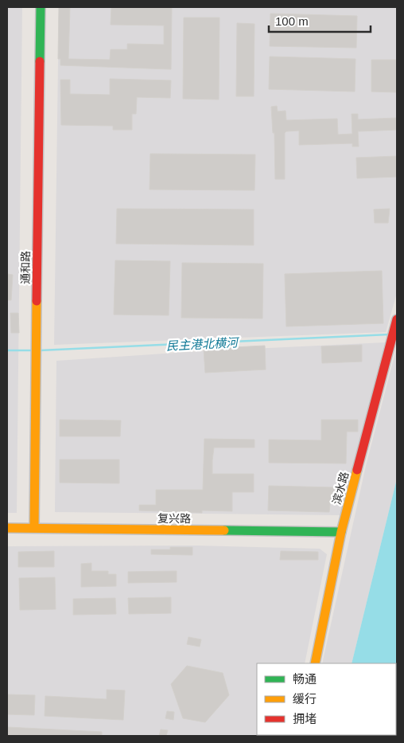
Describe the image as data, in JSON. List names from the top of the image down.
{
  "streets": {
    "street": ["通和路", "滨水路", "复兴路"]
  },
  "crossings": [
    ["通和路", "复兴路"],
    ["滨水路", "复兴路"]
  ],
  "water": ["民主港北横河"],
  "legend": ["畅通", "缓行", "拥堵"],
  "scale_bar": "100 m"
}
